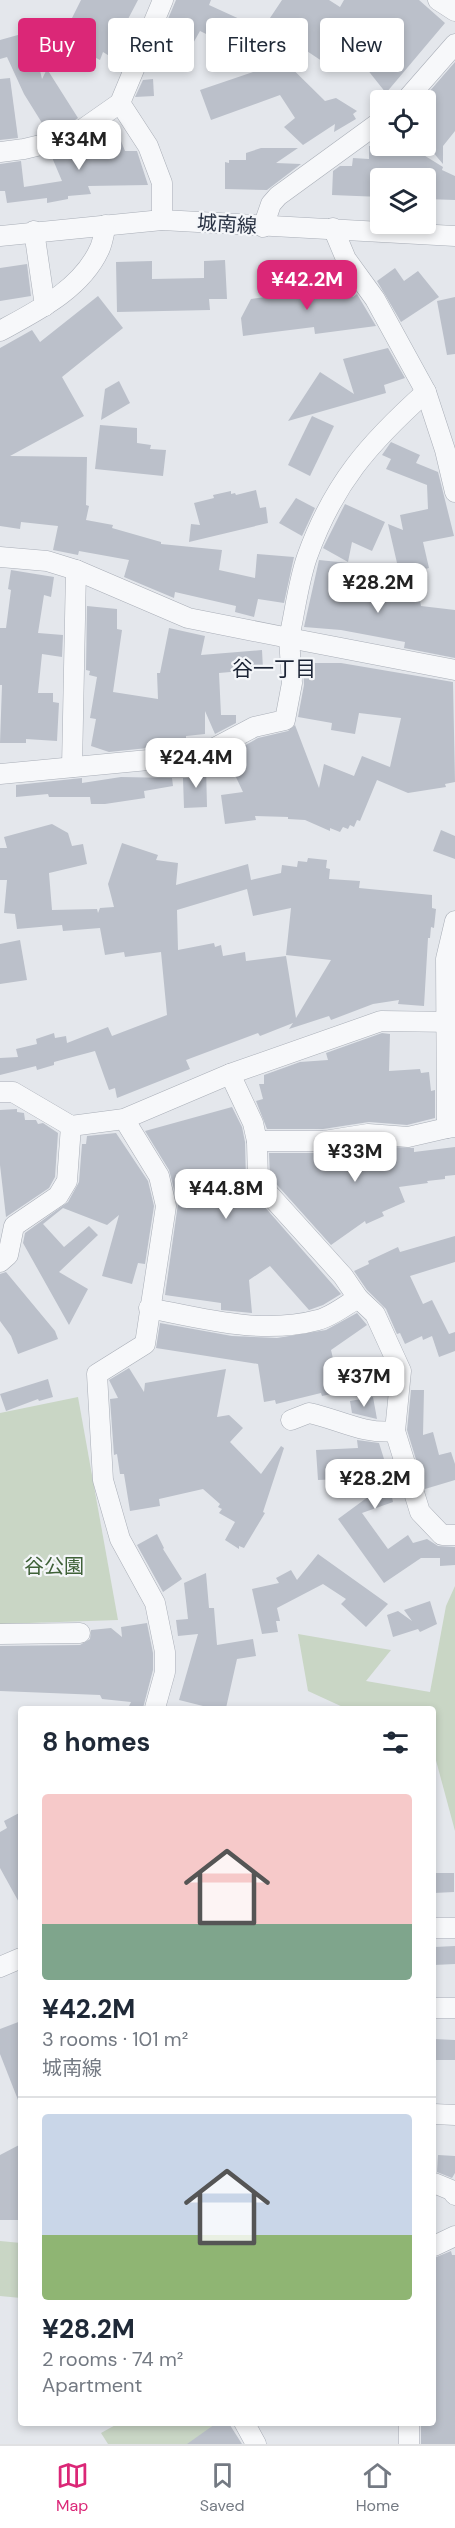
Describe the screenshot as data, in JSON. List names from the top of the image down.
{
  "streets": {
    "street": ["城南線"]
  },
  "districts": ["谷一丁目"],
  "parks": ["谷公園"],
  "page": {
    "chip": [
      "Buy",
      "Rent",
      "Filters",
      "New"
    ],
    "price": [
      "¥34M",
      "¥42.2M",
      "¥28.2M",
      "¥24.4M",
      "¥33M",
      "¥44.8M",
      "¥37M",
      "¥28.2M"
    ],
    "heading": "8 homes",
    "list": [
      {
        "name": "¥42.2M",
        "note": "3 rooms · 101 m² · 城南線"
      },
      {
        "name": "¥28.2M",
        "note": "2 rooms · 74 m² · Apartment"
      }
    ],
    "tabs": ["Map", "Saved", "Home"]
  }
}
